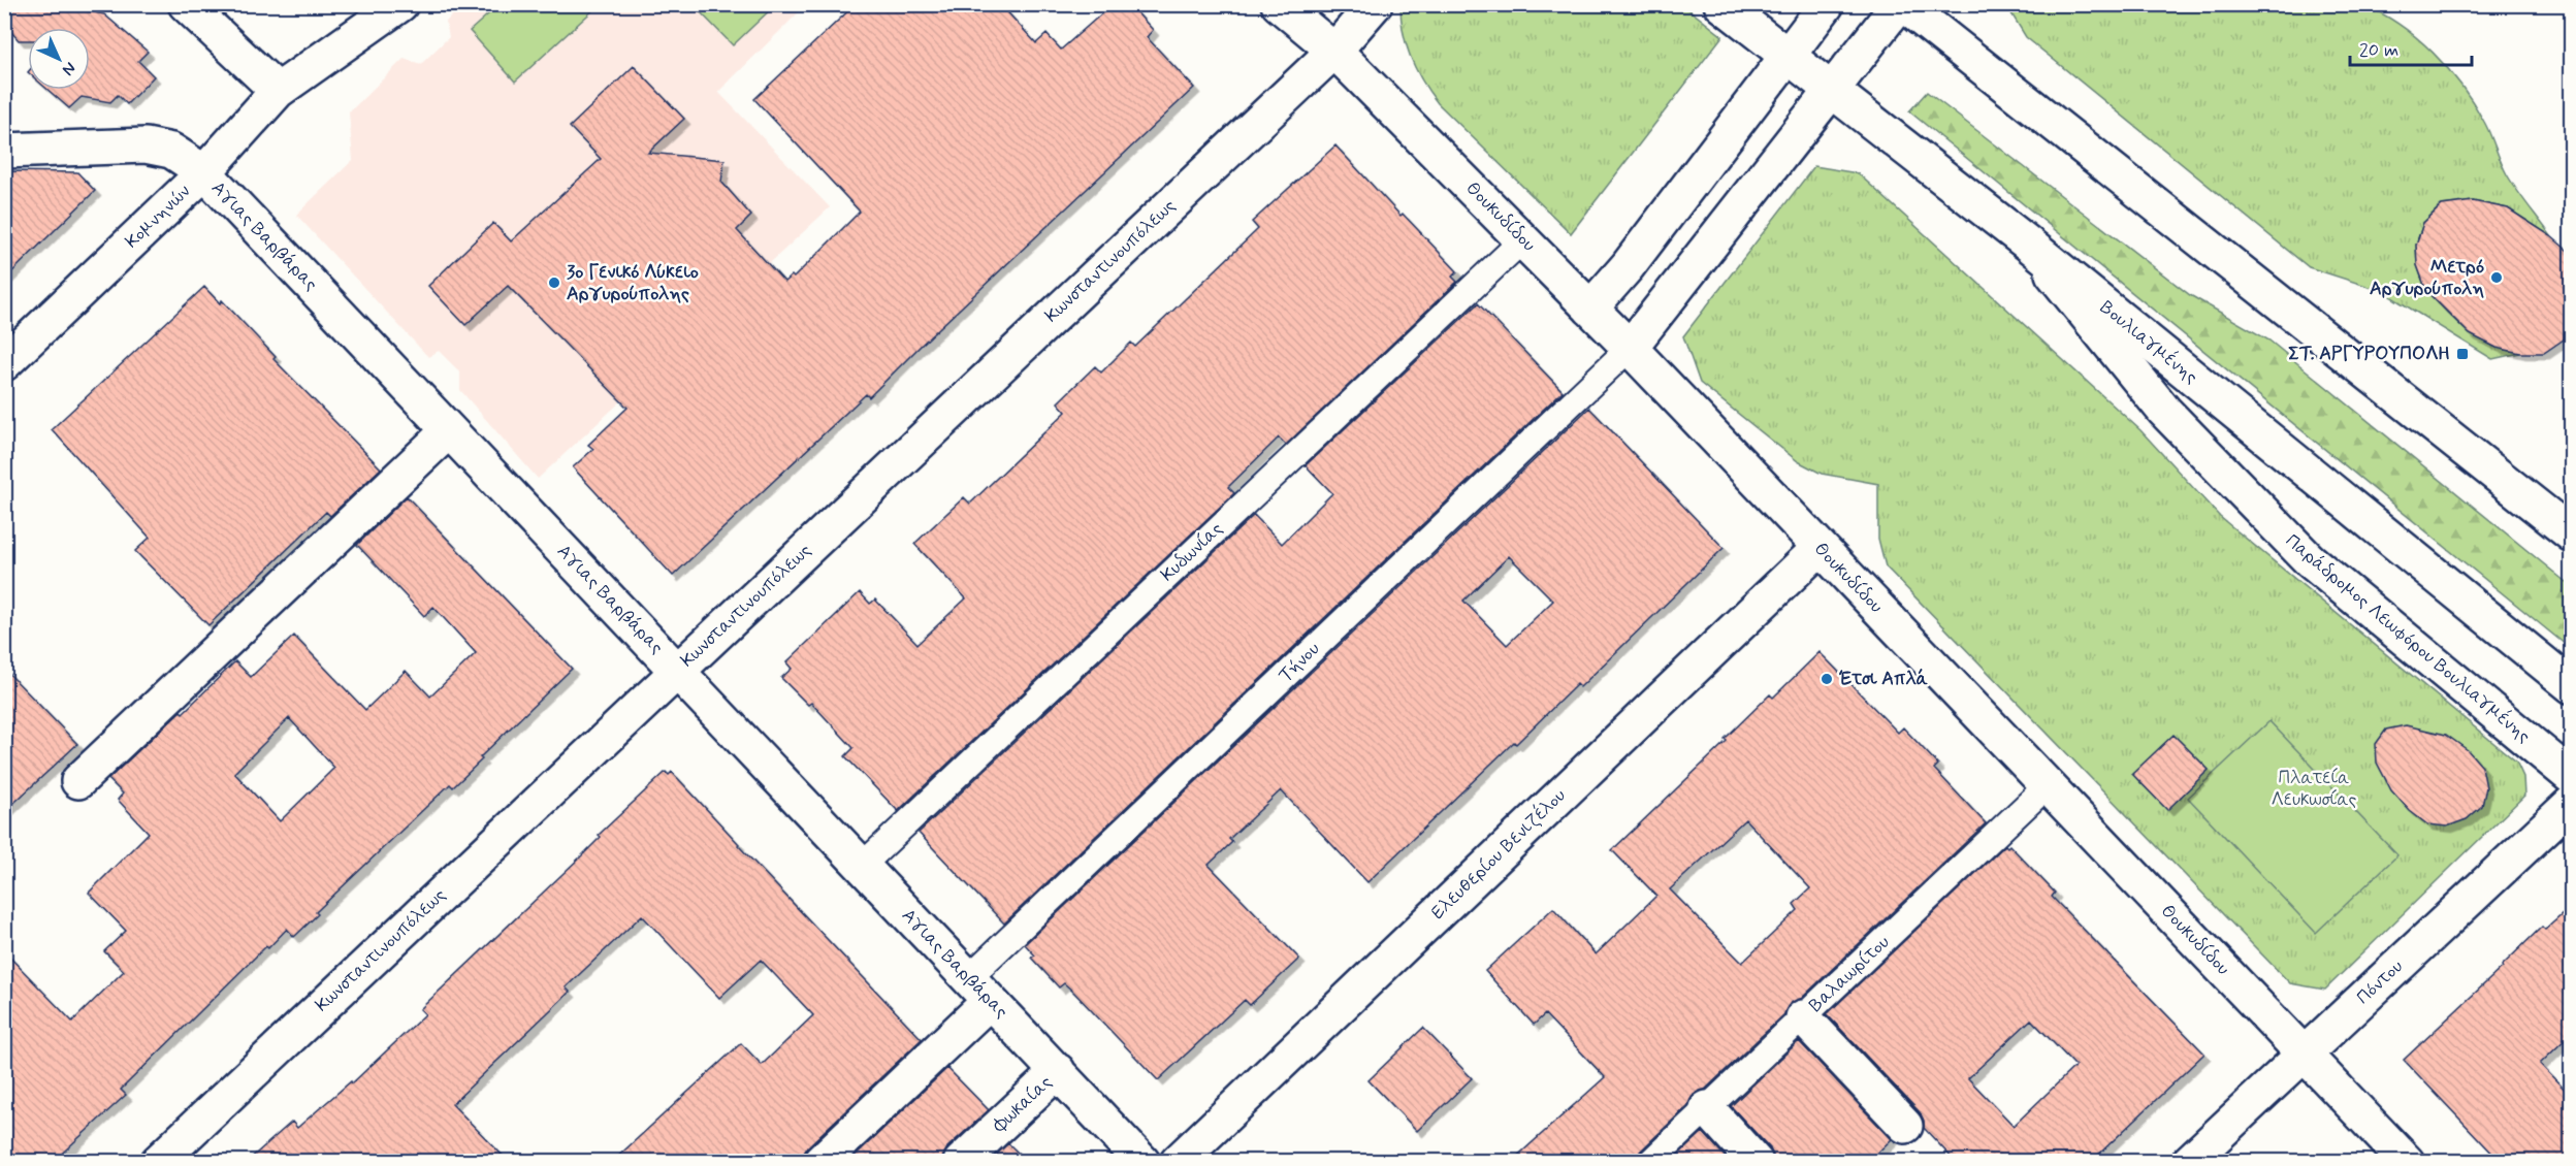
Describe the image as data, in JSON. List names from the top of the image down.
{
  "streets": {
    "street": [
      "Κομνηνών",
      "Θουκυδίδου",
      "Αγιας Βαρβάρας",
      "Κωνσταντινουπόλεως",
      "Βουλιαγμένης",
      "Παράδρομος Λεωφόρου Βουλιαγμένης",
      "Ελευθερίου Βενιζέλου",
      "Πόντου",
      "Φωκαίας"
    ],
    "lane": ["Κυδωνίας", "Τήνου", "Βαλαωρίτου"]
  },
  "crossings": [
    ["Κομνηνών", "Αγιας Βαρβάρας"],
    ["Θουκυδίδου", "Κωνσταντινουπόλεως"],
    ["Θουκυδίδου", "Κυδωνίας"],
    ["Θουκυδίδου", "Τήνου"],
    ["Θουκυδίδου", "Ελευθερίου Βενιζέλου"],
    ["Θουκυδίδου", "Βαλαωρίτου"],
    ["Θουκυδίδου", "Πόντου"],
    ["Αγιας Βαρβάρας", "Κωνσταντινουπόλεως"],
    ["Αγιας Βαρβάρας", "Κυδωνίας"],
    ["Αγιας Βαρβάρας", "Τήνου"],
    ["Αγιας Βαρβάρας", "Φωκαίας"],
    ["Βουλιαγμένης", "Παράδρομος Λεωφόρου Βουλιαγμένης"]
  ],
  "parks": ["Πλατεία Λευκωσίας"],
  "places": {
    "other": ["Μετρό Αργυρούπολη", "3ο Γενικό Λύκειο Αργυρούπολης", "Έτσι Απλά"],
    "transit": ["ΣΤ. ΑΡΓΥΡΟΥΠΟΛΗ"]
  },
  "scale_bar": "20 m",
  "north": "bottom right"
}
